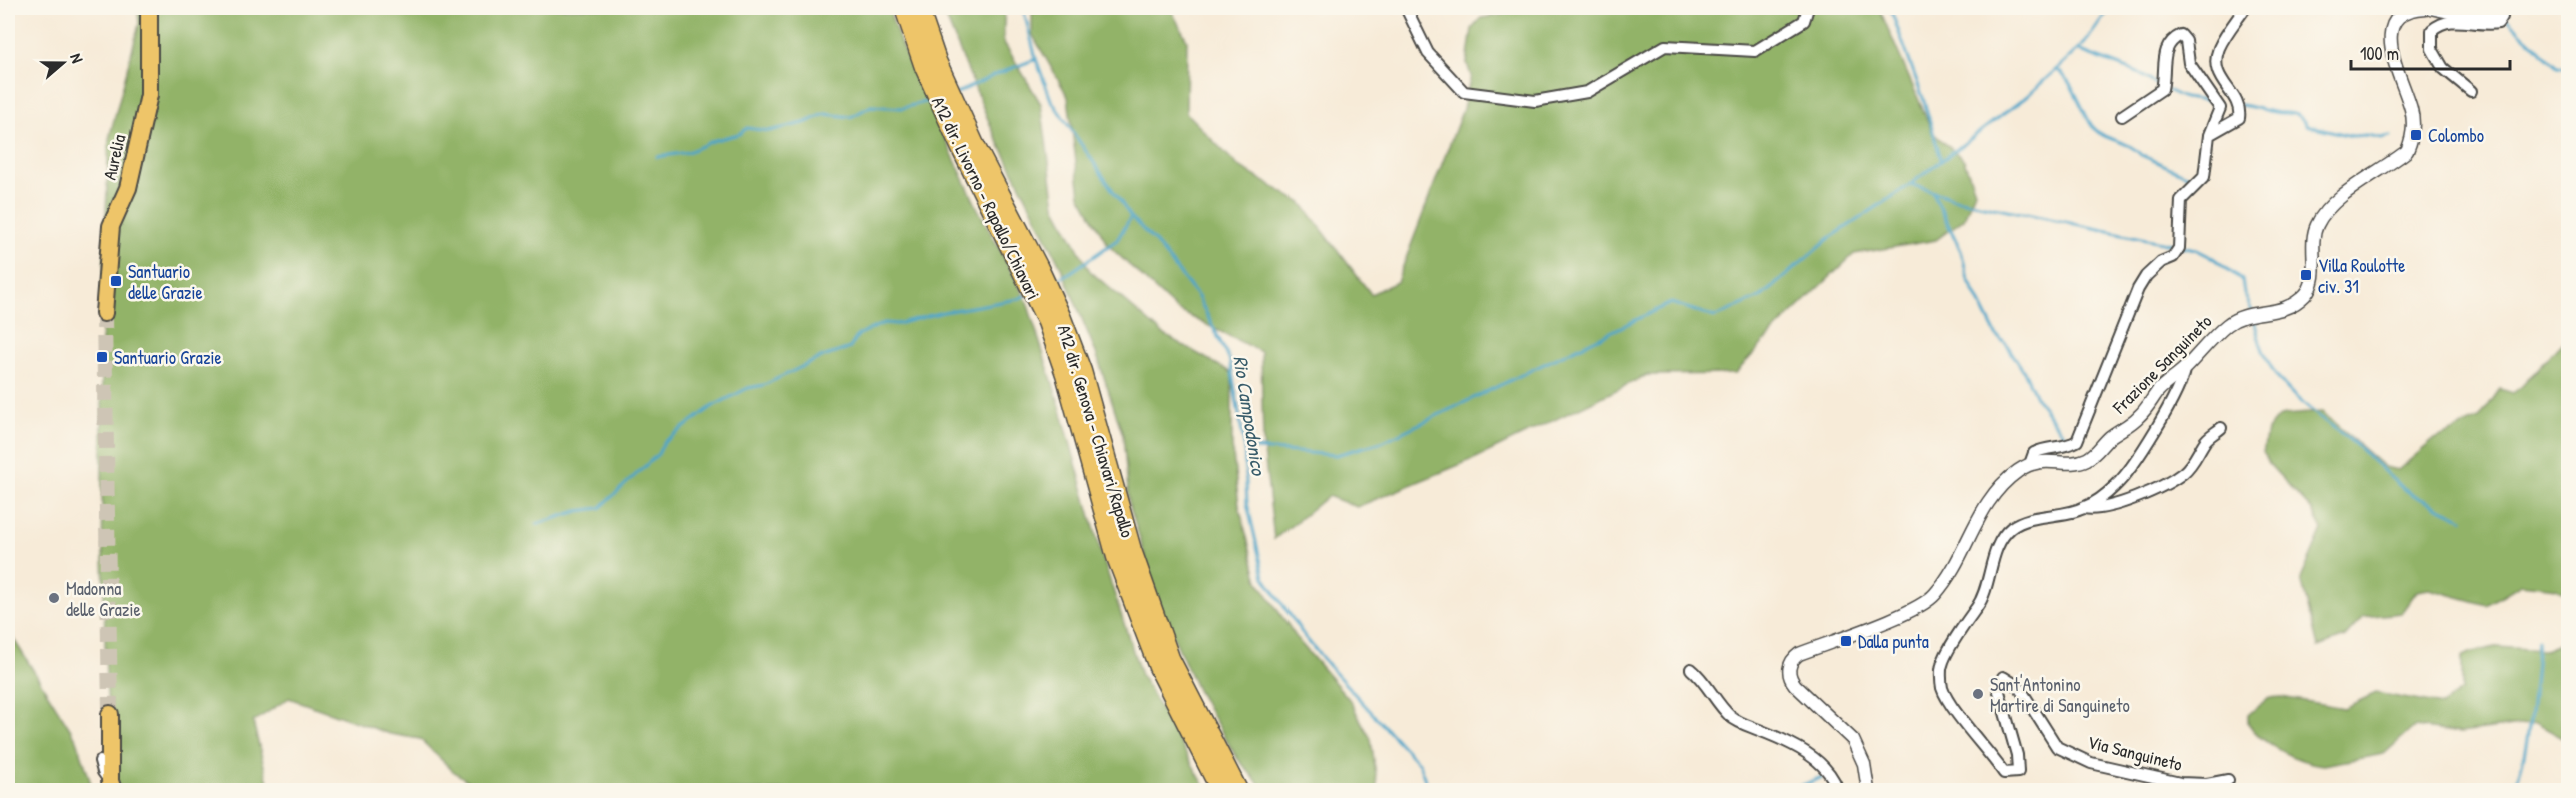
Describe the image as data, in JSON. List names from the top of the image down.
{
  "streets": {
    "highway": ["A12 dir. Livorno - Rapallo/Chiavari", "A12 dir. Genova - Chiavari/Rapallo"],
    "main road": ["Aurelia"],
    "street": ["Frazione Sanguineto", "Via Sanguineto"]
  },
  "crossings": [
    ["A12 dir. Livorno - Rapallo/Chiavari", "A12 dir. Genova - Chiavari/Rapallo"],
    ["Frazione Sanguineto", "Via Sanguineto"]
  ],
  "water": ["Rio Campodonico"],
  "places": {
    "transit": [
      "Colombo",
      "Villa Roulotte civ. 31",
      "Santuario delle Grazie",
      "Santuario Grazie",
      "Dalla punta"
    ],
    "other": ["Madonna delle Grazie", "Sant'Antonino Martire di Sanguineto"]
  },
  "scale_bar": "100 m",
  "north": "right"
}
